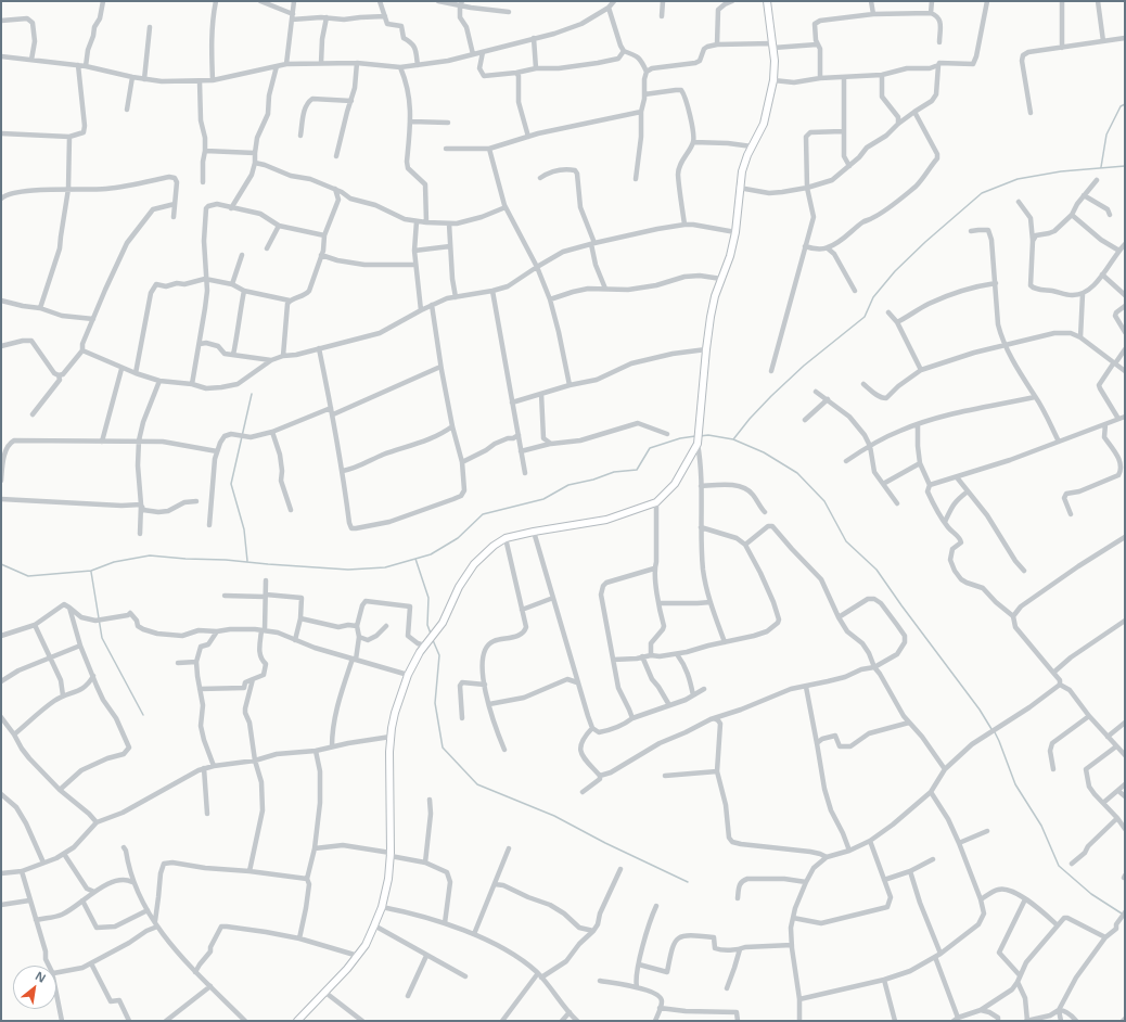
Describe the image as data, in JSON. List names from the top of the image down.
{
  "north": "top right"
}
